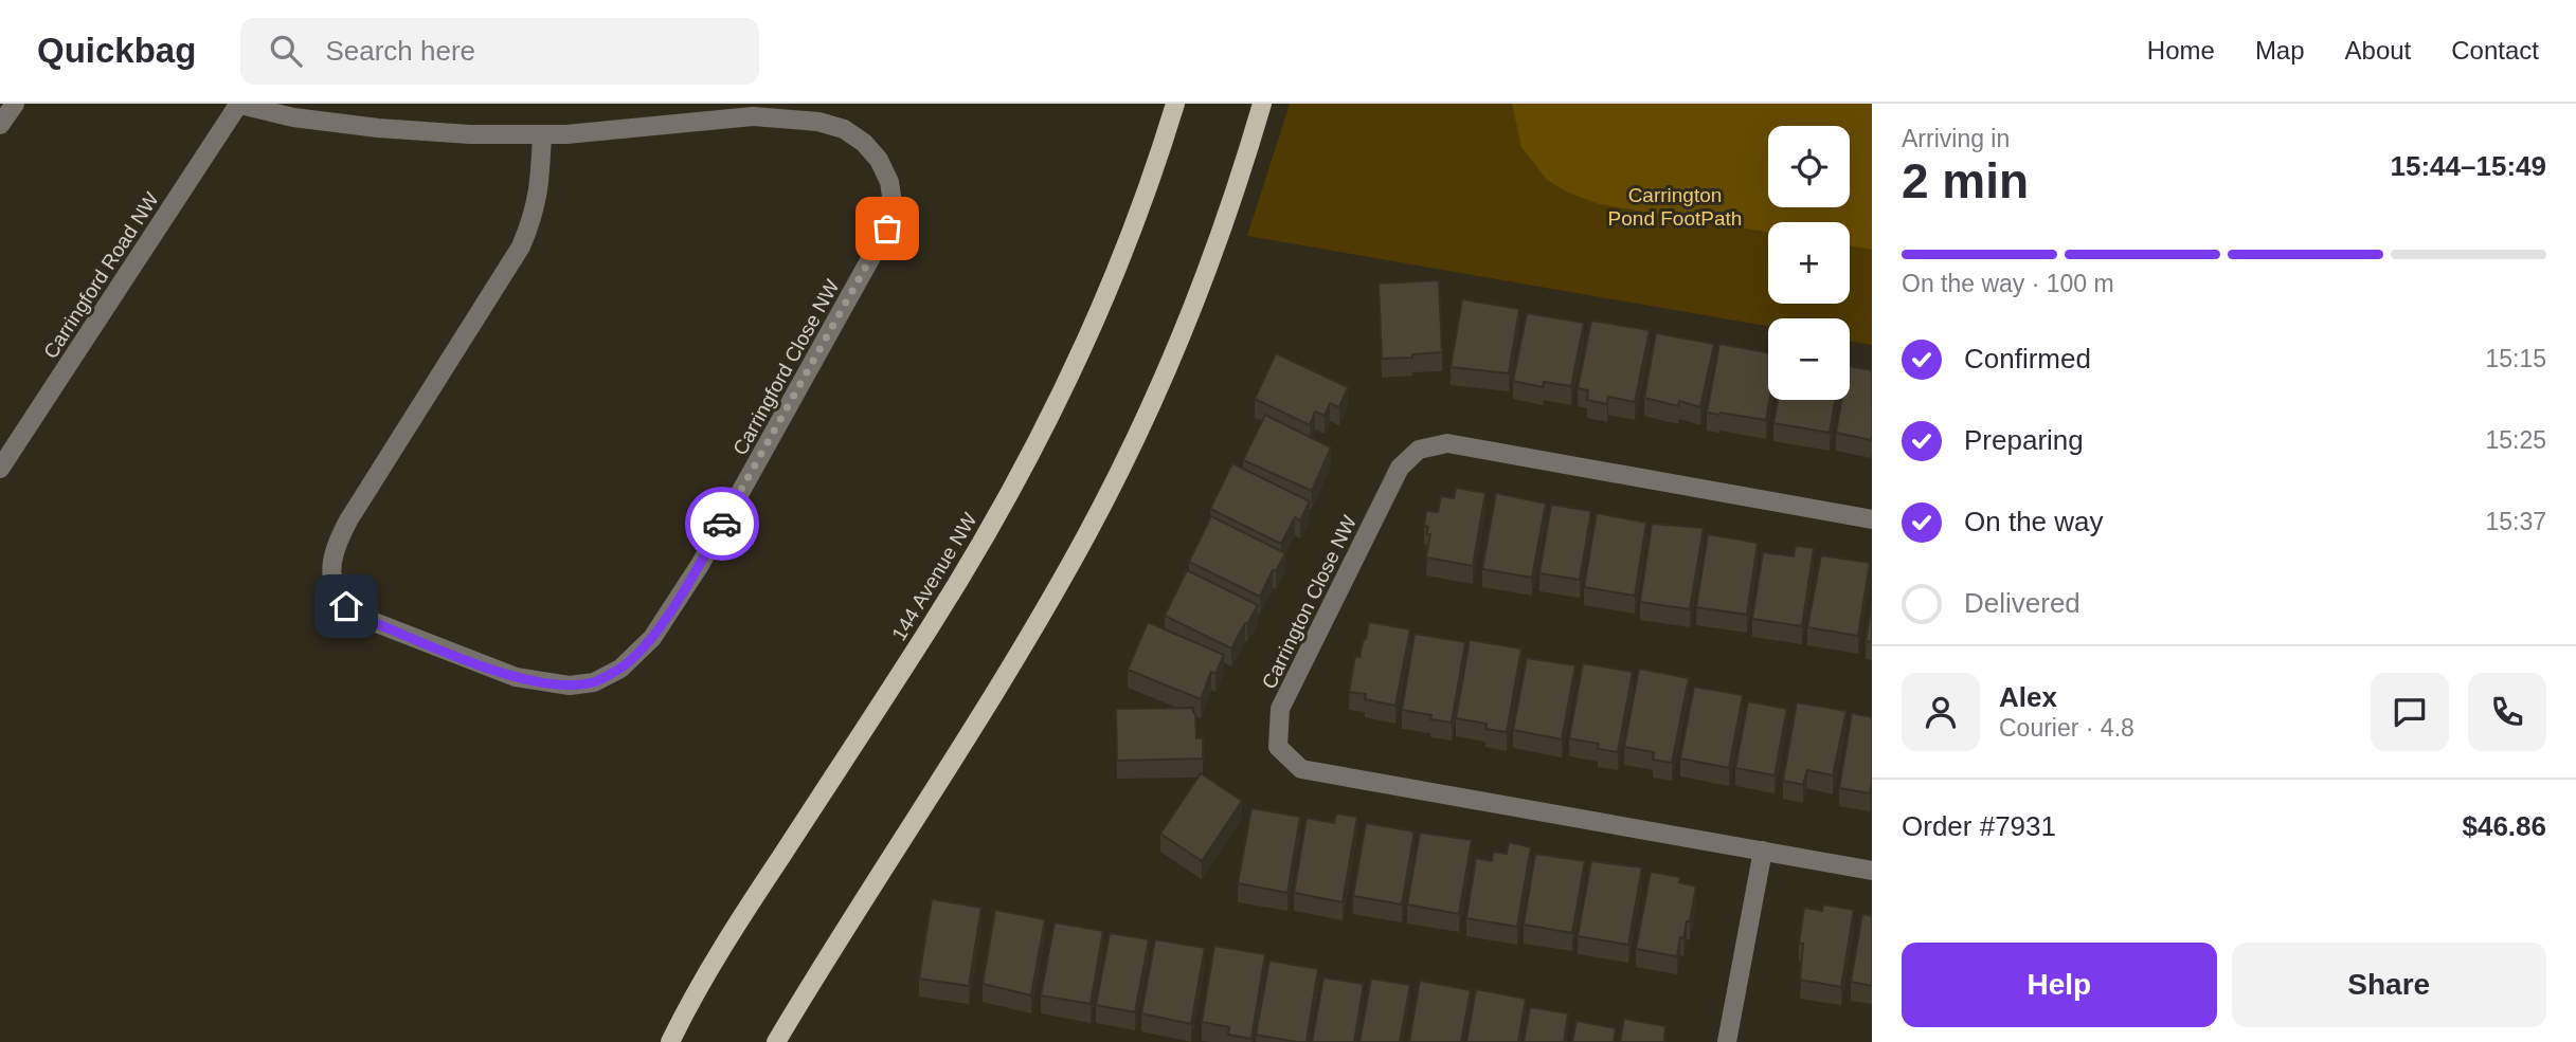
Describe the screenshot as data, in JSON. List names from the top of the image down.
{
  "streets": {
    "main road": ["144 Avenue NW"],
    "street": ["Carringford Road NW", "Carringford Close NW", "Carrington Close NW"]
  },
  "crossings": [
    ["Carringford Road NW", "Carringford Close NW"]
  ],
  "parks": ["Carrington Pond FootPath"],
  "page": {
    "header": "Quickbag",
    "search": "Search here",
    "nav": [
      "Home",
      "Map",
      "About",
      "Contact"
    ],
    "heading": ["2 min", "Arriving in", "15:44–15:49"],
    "panel": [
      "Alex",
      "Courier · 4.8",
      "Order #7931",
      "$46.86"
    ],
    "map_buttons": ["+", "−"],
    "bar": "On the way · 100 m",
    "list": [
      ["Confirmed", "15:15"],
      ["Preparing", "15:25"],
      ["On the way", "15:37"],
      "Delivered"
    ],
    "buttons": ["Help", "Share"]
  }
}
